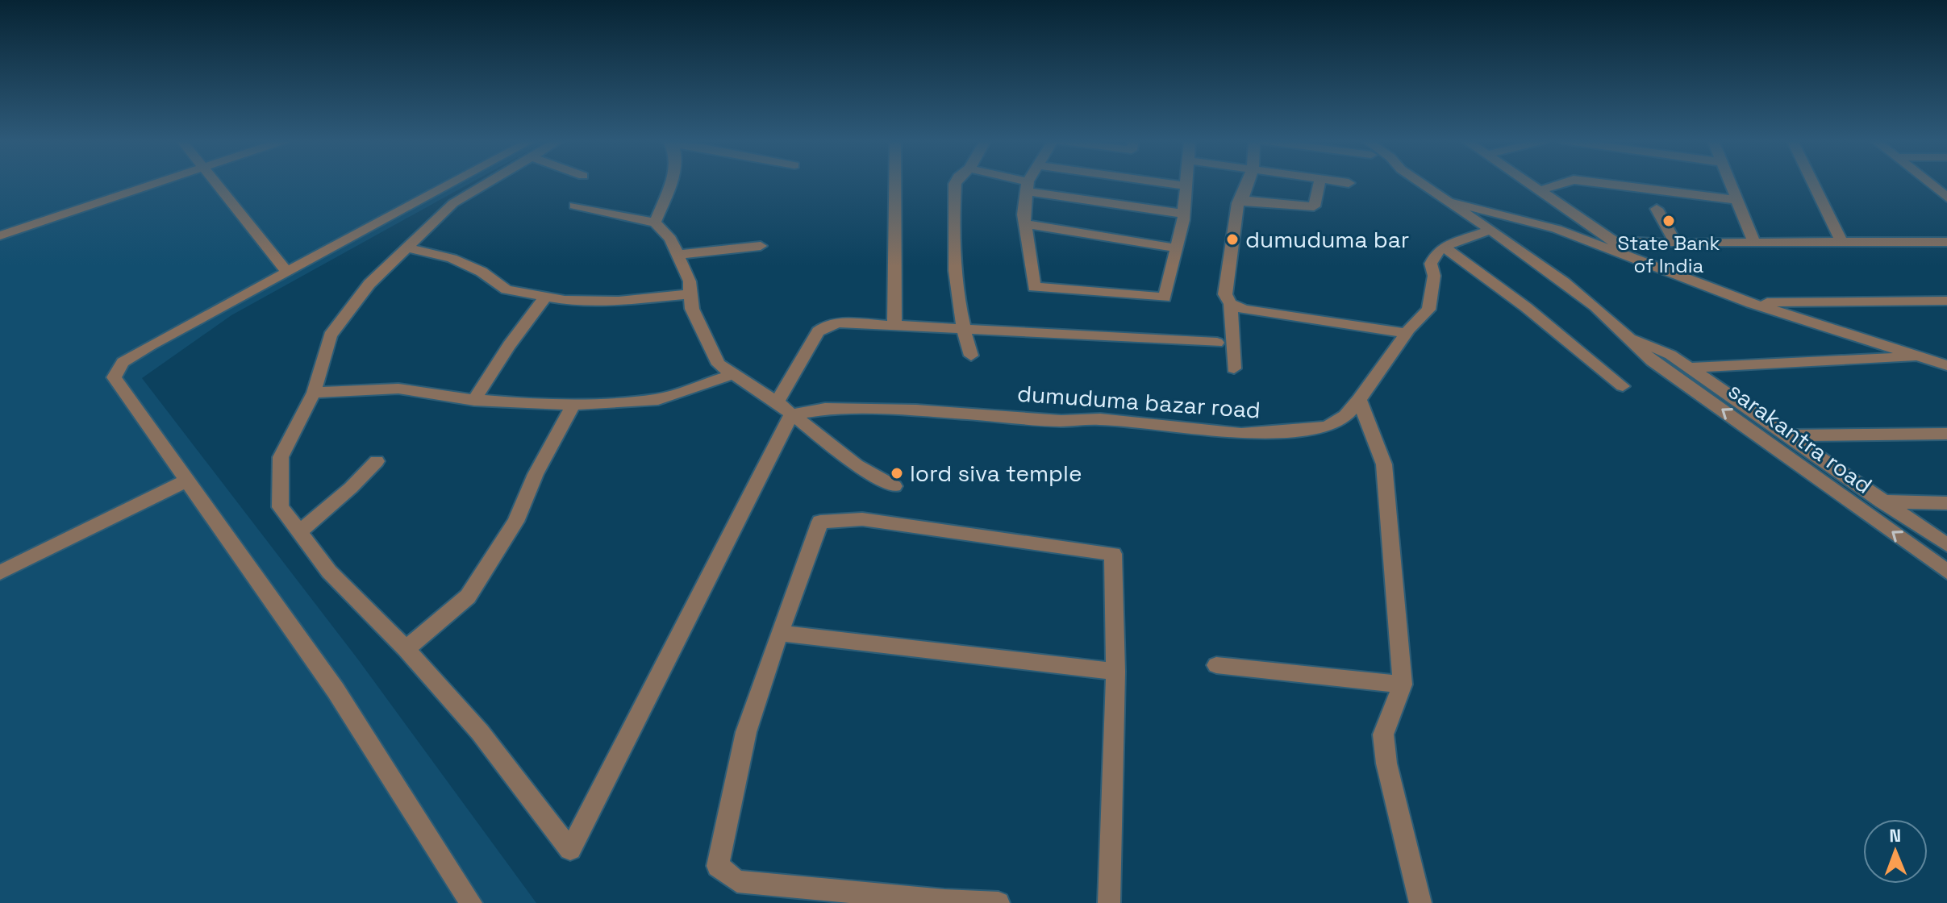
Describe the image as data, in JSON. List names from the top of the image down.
{
  "streets": {
    "street": ["dumuduma bazar road", "sarakantra road"]
  },
  "places": ["State Bank of India", "dumuduma bar", "lord siva temple"],
  "north": "top"
}
